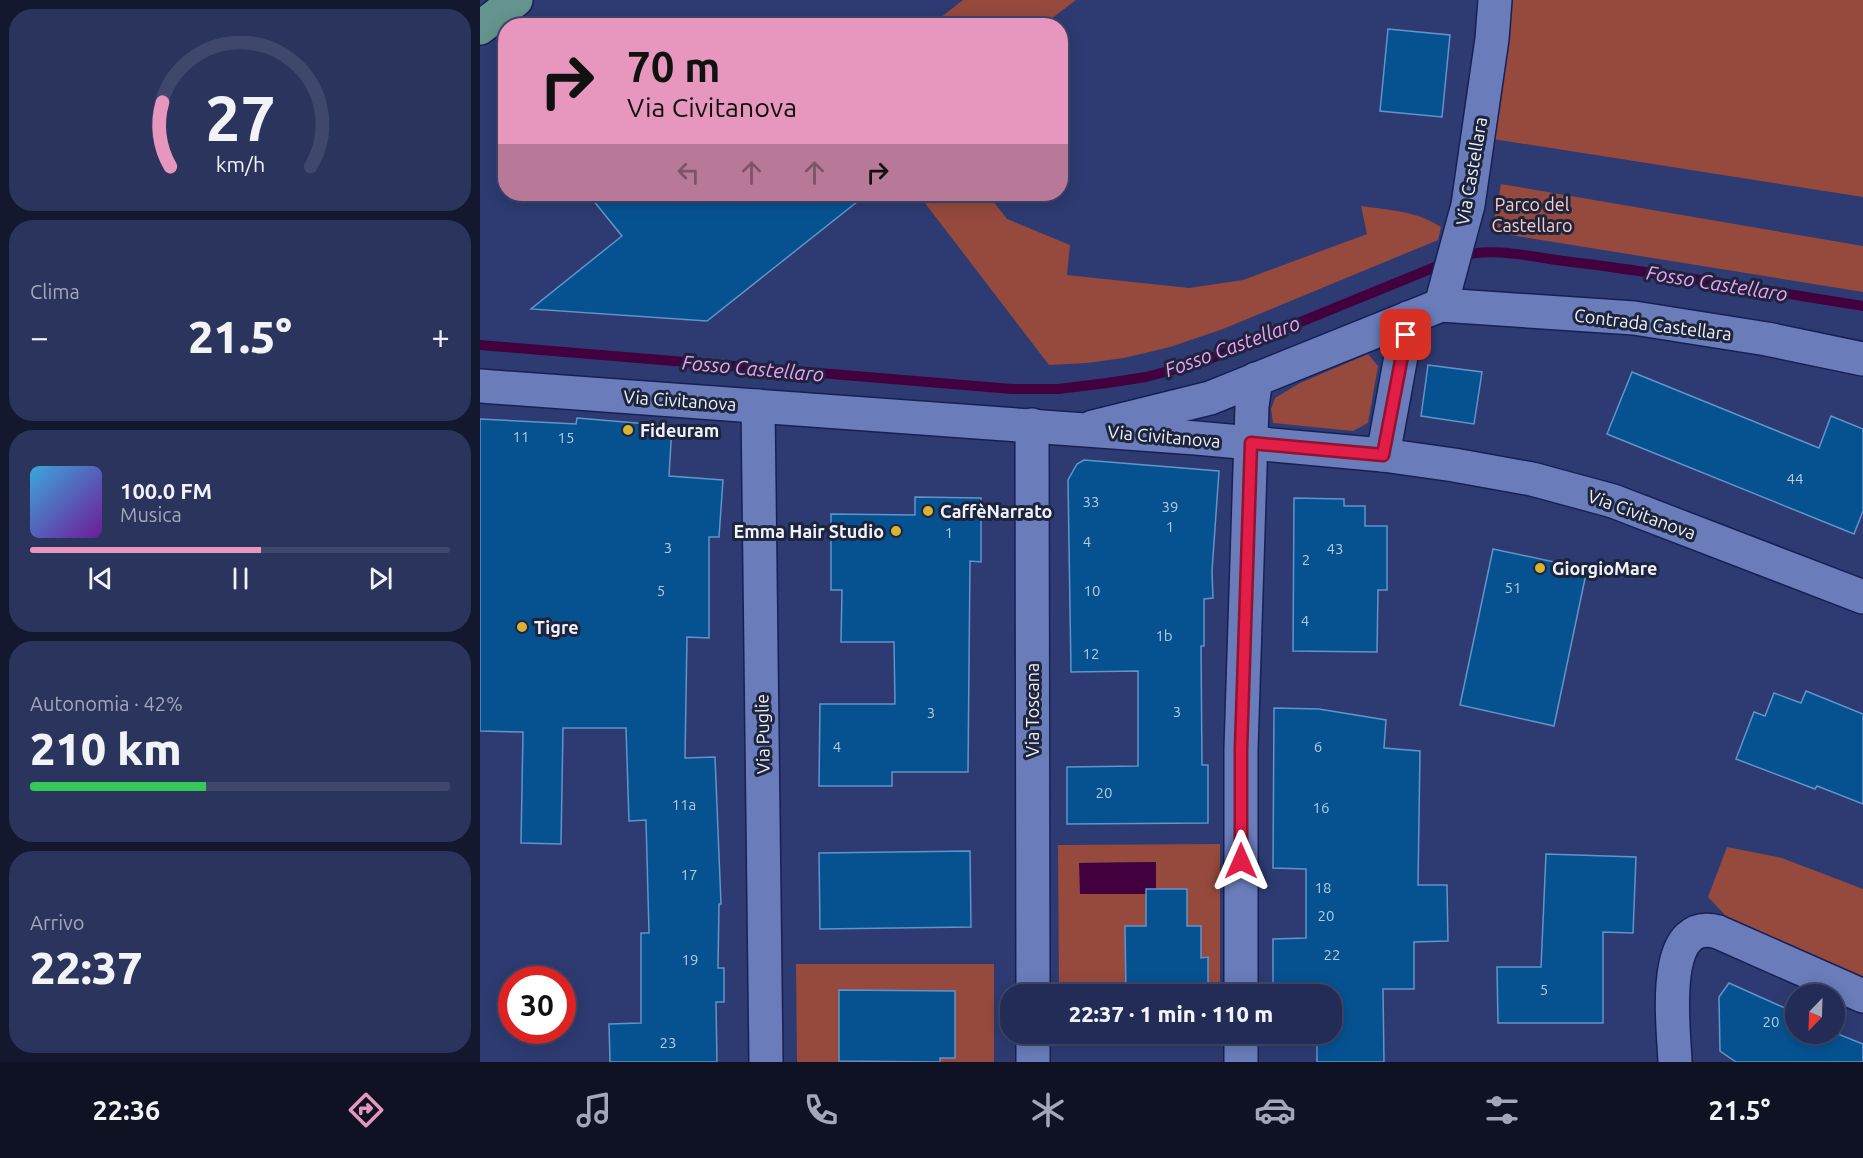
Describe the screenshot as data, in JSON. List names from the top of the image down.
{
  "streets": {
    "street": [
      "Via Castellara",
      "Contrada Castellara",
      "Via Civitanova",
      "Via Toscana",
      "Via Puglie"
    ]
  },
  "crossings": [
    ["Via Castellara", "Contrada Castellara"],
    ["Via Civitanova", "Via Toscana"],
    ["Via Civitanova", "Via Puglie"]
  ],
  "water": ["Fosso Castellaro"],
  "parks": ["Parco del Castellaro"],
  "places": [
    "Fideuram",
    "CaffèNarrato",
    "Emma Hair Studio",
    "GiorgioMare",
    "Tigre"
  ],
  "house_numbers": [
    "11",
    "15",
    "44",
    "33",
    "39",
    "1",
    "1",
    "4",
    "3",
    "43",
    "2",
    "51",
    "5",
    "10",
    "4",
    "1b",
    "12",
    "3",
    "3",
    "4",
    "6",
    "20",
    "11a",
    "16",
    "17",
    "18",
    "20",
    "22",
    "19",
    "5",
    "20",
    "23"
  ],
  "north": "bottom left",
  "page": {
    "turn": ["70 m", "Via Civitanova"],
    "tile": [
      "Clima",
      ["Autonomia · 42%", "210 km"],
      ["Arrivo", "22:37"]
    ],
    "heat": ["−", "21.5°", "+"],
    "song": ["100.0 FM", "Musica"],
    "limit": "30",
    "trip": "22:37 · 1 min · 110 m",
    "tabs": ["22:36", "21.5°"],
    "gauge": ["27", "km/h"]
  }
}
